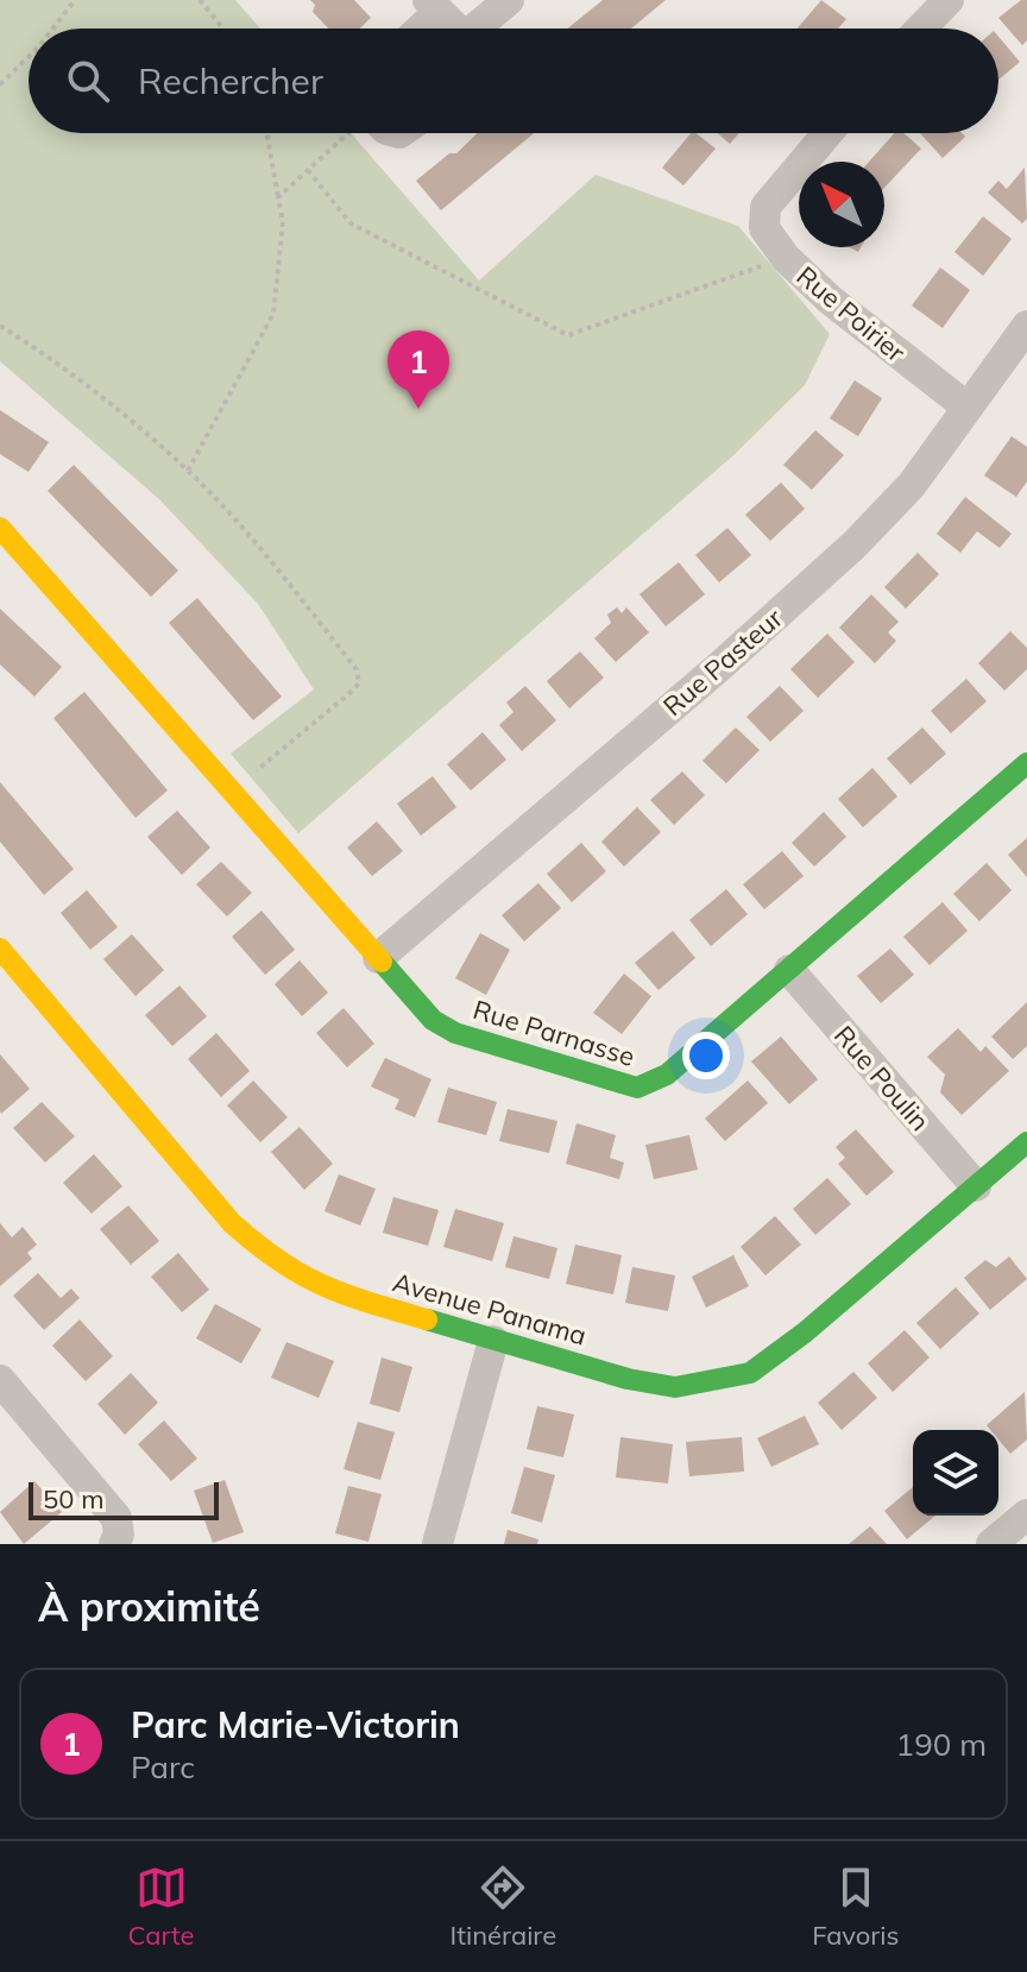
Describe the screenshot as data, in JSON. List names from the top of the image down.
{
  "streets": {
    "street": [
      "Rue Poirier",
      "Rue Pasteur",
      "Rue Parnasse",
      "Rue Poulin",
      "Avenue Panama"
    ]
  },
  "crossings": [
    ["Rue Poirier", "Rue Pasteur"],
    ["Rue Pasteur", "Rue Parnasse"],
    ["Rue Parnasse", "Rue Poulin"],
    ["Rue Poulin", "Avenue Panama"]
  ],
  "scale_bar": "50 m",
  "north": "top left",
  "page": {
    "search": "Rechercher",
    "pins": "1",
    "scale": "50 m",
    "heading": "À proximité",
    "list": [
      {
        "mark": "1",
        "name": "Parc Marie-Victorin",
        "note": "Parc",
        "value": "190 m"
      }
    ],
    "nav": ["Carte", "Itinéraire", "Favoris"]
  }
}
